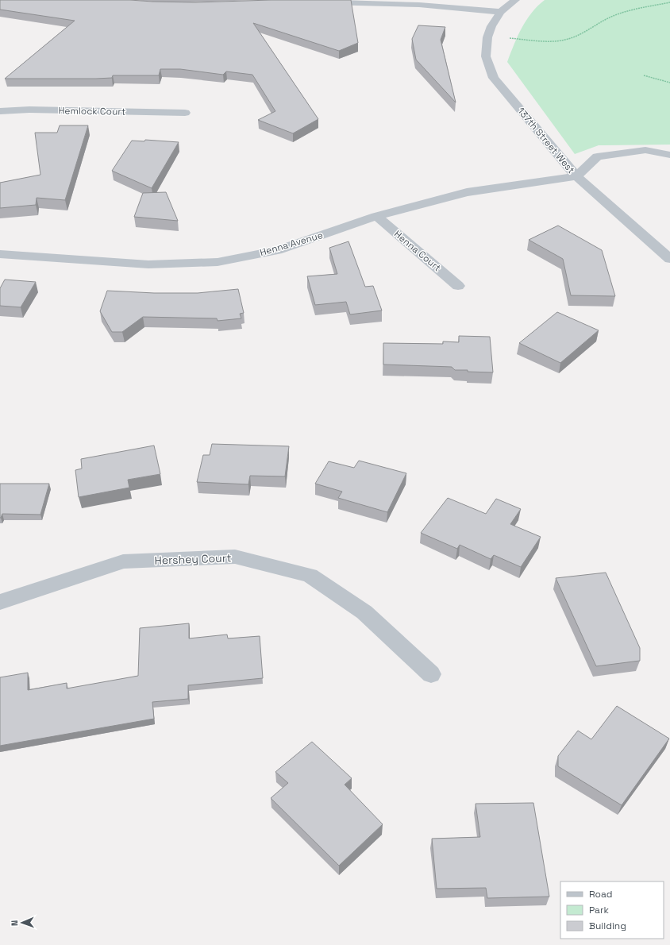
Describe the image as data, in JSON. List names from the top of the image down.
{
  "streets": {
    "street": [
      "Hemlock Court",
      "137th Street West",
      "Henna Avenue",
      "Henna Court",
      "Hershey Court"
    ]
  },
  "crossings": [
    ["137th Street West", "Henna Avenue"],
    ["Henna Avenue", "Henna Court"]
  ],
  "legend": ["Road", "Park", "Building"],
  "north": "left"
}
